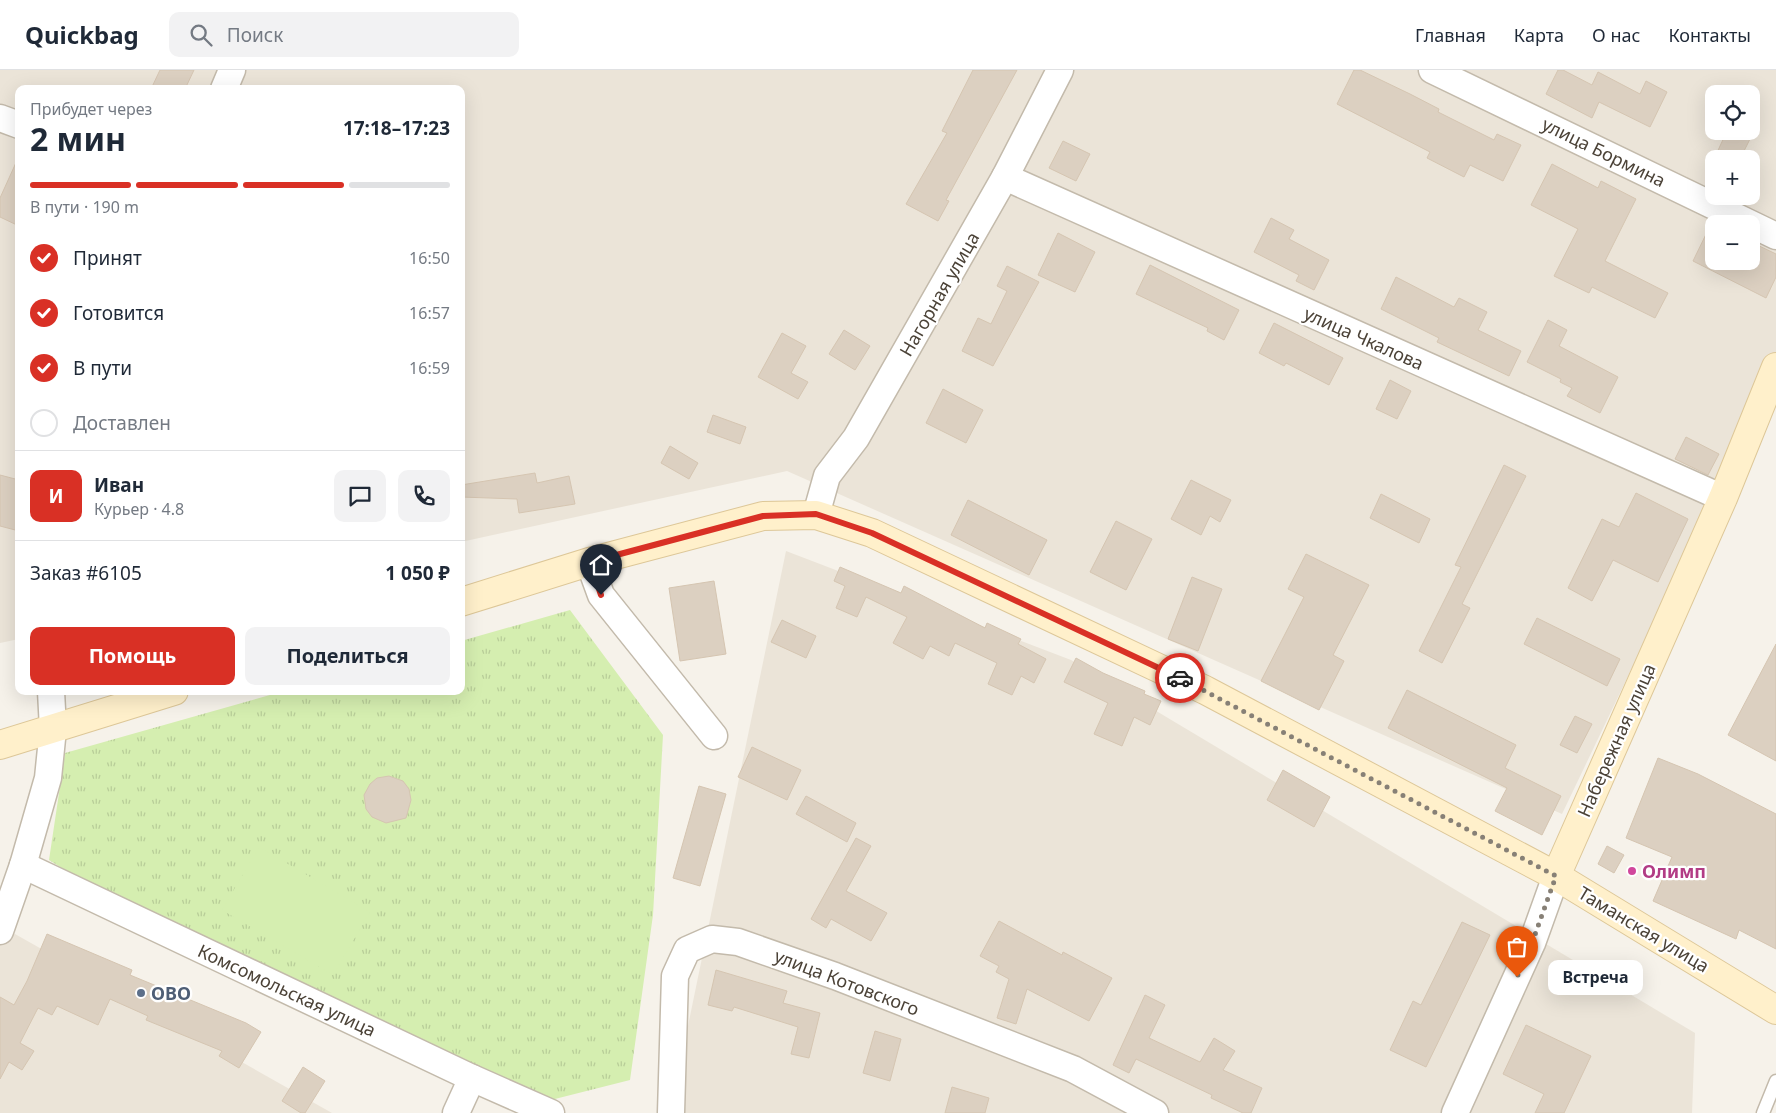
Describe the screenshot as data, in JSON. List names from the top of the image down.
{
  "streets": {
    "street": [
      "улица Бормина",
      "Нагорная улица",
      "улица Чкалова",
      "Набережная улица",
      "Таманская улица",
      "улица Котовского",
      "Комсомольская улица"
    ]
  },
  "crossings": [
    ["Нагорная улица", "улица Чкалова"],
    ["Нагорная улица", "Таманская улица"],
    ["улица Чкалова", "Набережная улица"],
    ["Набережная улица", "Таманская улица"]
  ],
  "places": ["Олимп", "Встреча", "ОВО"],
  "page": {
    "header": "Quickbag",
    "search": "Поиск",
    "nav": [
      "Главная",
      "Карта",
      "О нас",
      "Контакты"
    ],
    "map_buttons": ["+", "−"],
    "heading": ["2 мин", "Прибудет через", "17:18–17:23"],
    "panel": [
      "Иван",
      "Курьер · 4.8",
      "Заказ #6105",
      "1 050 ₽"
    ],
    "bar": "В пути · 190 m",
    "list": [
      ["Принят", "16:50"],
      ["Готовится", "16:57"],
      ["В пути", "16:59"],
      "Доставлен"
    ],
    "round": "И",
    "buttons": ["Помощь", "Поделиться"],
    "bubble": "Встреча"
  }
}
